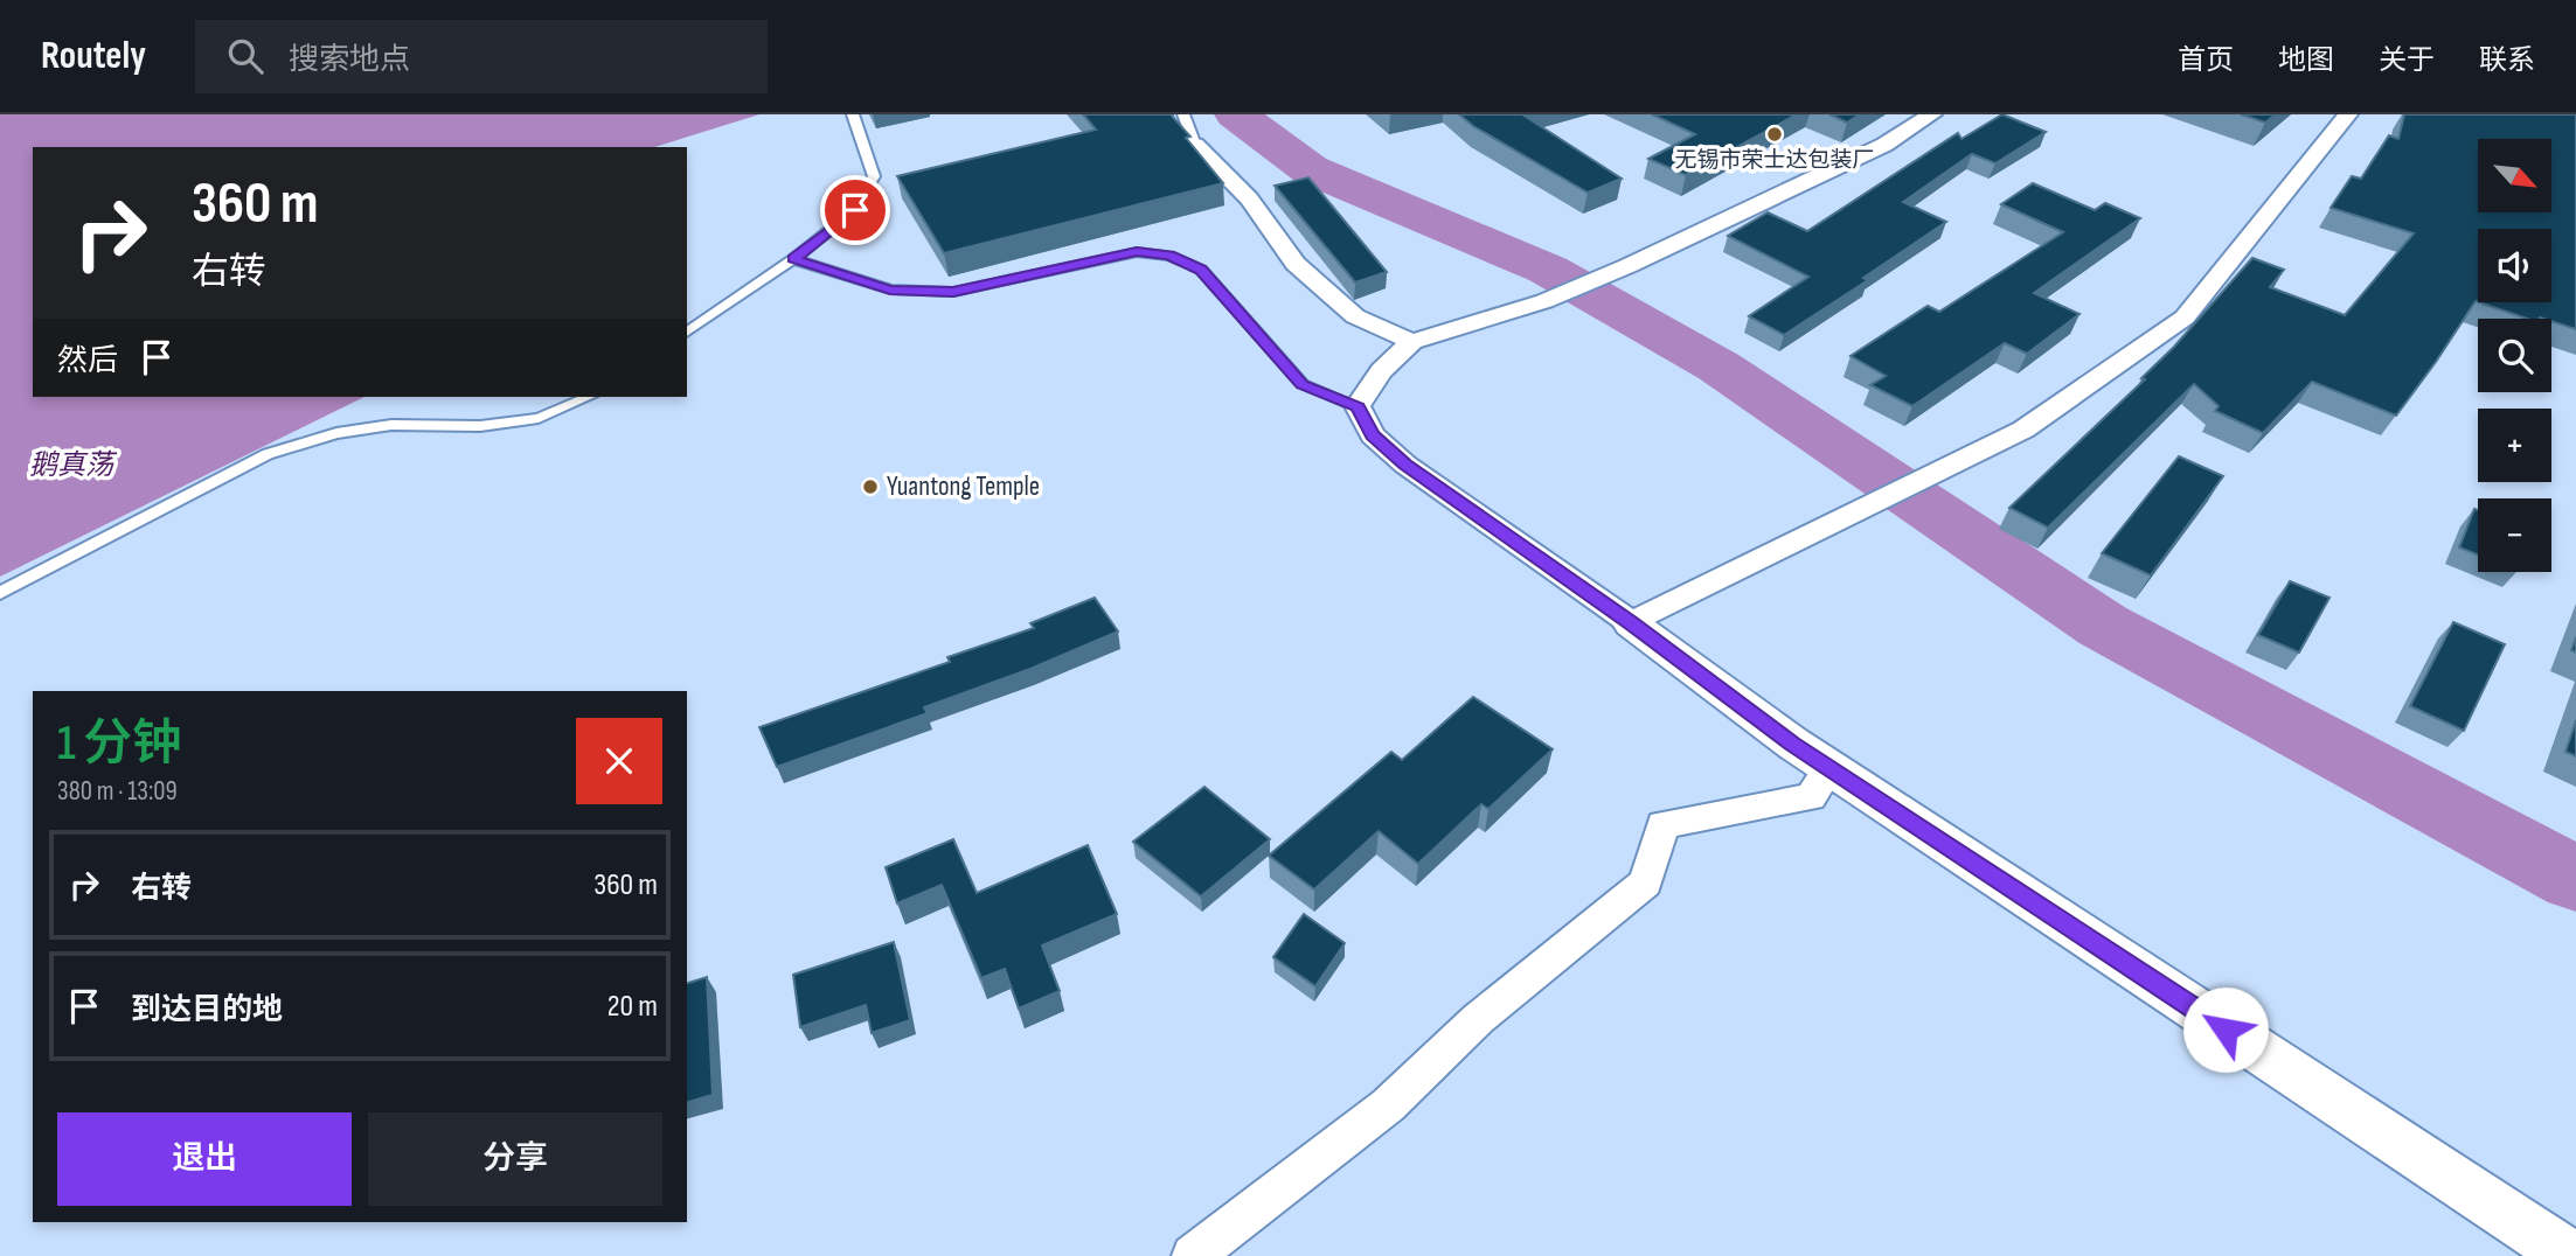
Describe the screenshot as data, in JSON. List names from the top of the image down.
{
  "water": ["鹅真荡"],
  "places": ["无锡市荣士达包装厂", "Yuantong Temple"],
  "north": "bottom right",
  "page": {
    "header": "Routely",
    "search": "搜索地点",
    "nav": [
      "首页",
      "地图",
      "关于",
      "联系"
    ],
    "map_buttons": ["+", "−"],
    "turn": ["360 m", "右转"],
    "then": "然后",
    "heading": ["1 分钟", "380 m · 13:09"],
    "list": [
      {
        "name": "右转",
        "value": "360 m"
      },
      {
        "name": "到达目的地",
        "value": "20 m"
      }
    ],
    "buttons": ["退出", "分享"]
  }
}
